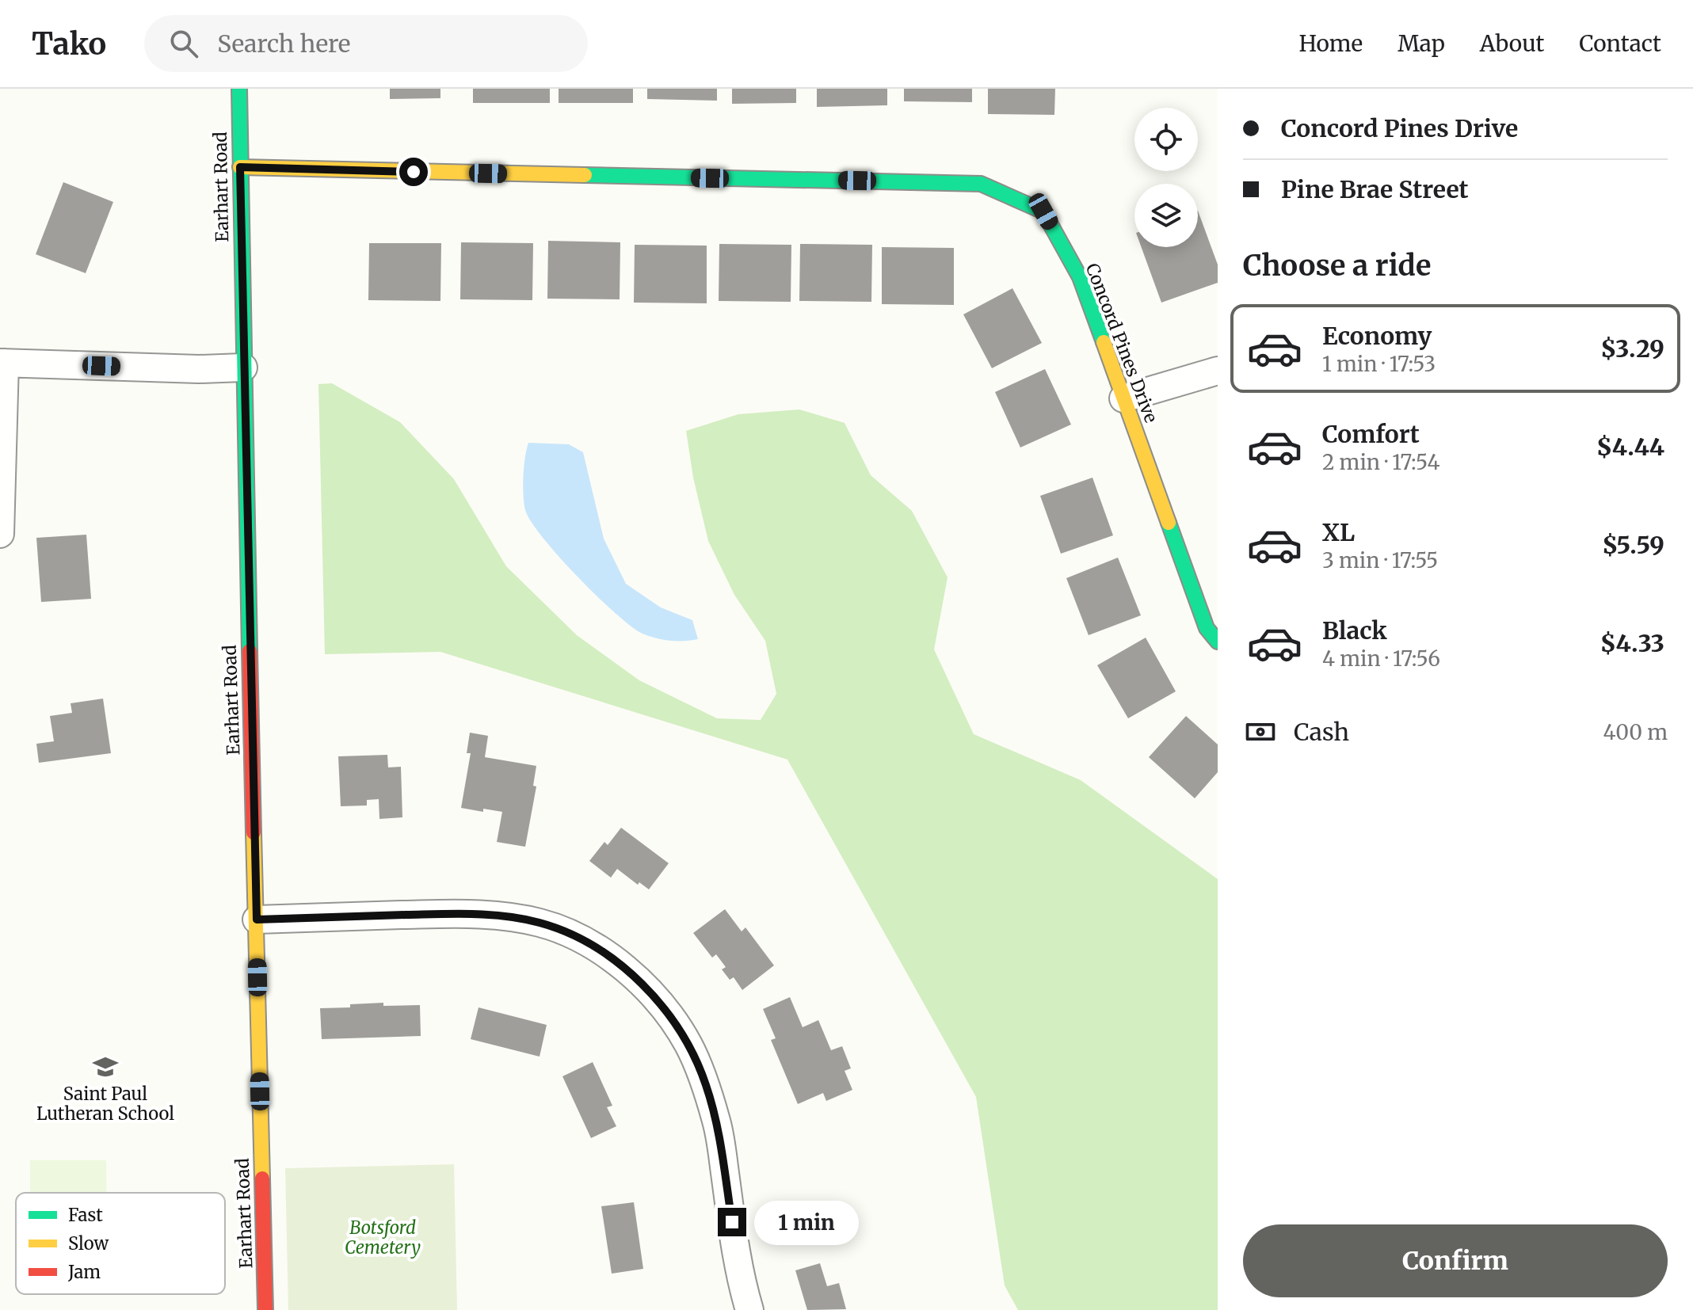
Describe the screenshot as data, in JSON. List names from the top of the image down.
{
  "streets": {
    "street": ["Earhart Road", "Concord Pines Drive"]
  },
  "crossings": [
    ["Earhart Road", "Concord Pines Drive"]
  ],
  "parks": ["Botsford Cemetery"],
  "places": {
    "school or university": ["Saint Paul Lutheran School"]
  },
  "legend": ["Fast", "Slow", "Jam"],
  "page": {
    "header": "Tako",
    "search": "Search here",
    "nav": [
      "Home",
      "Map",
      "About",
      "Contact"
    ],
    "banner": ["Concord Pines Drive", "Pine Brae Street"],
    "heading": "Choose a ride",
    "list": [
      {
        "name": "Economy",
        "note": "1 min · 17:53",
        "value": "$3.29"
      },
      {
        "name": "Comfort",
        "note": "2 min · 17:54",
        "value": "$4.44"
      },
      {
        "name": "XL",
        "note": "3 min · 17:55",
        "value": "$5.59"
      },
      {
        "name": "Black",
        "note": "4 min · 17:56",
        "value": "$4.33"
      }
    ],
    "pay": ["Cash", "400 m"],
    "bubble": "1 min",
    "buttons": "Confirm"
  }
}
